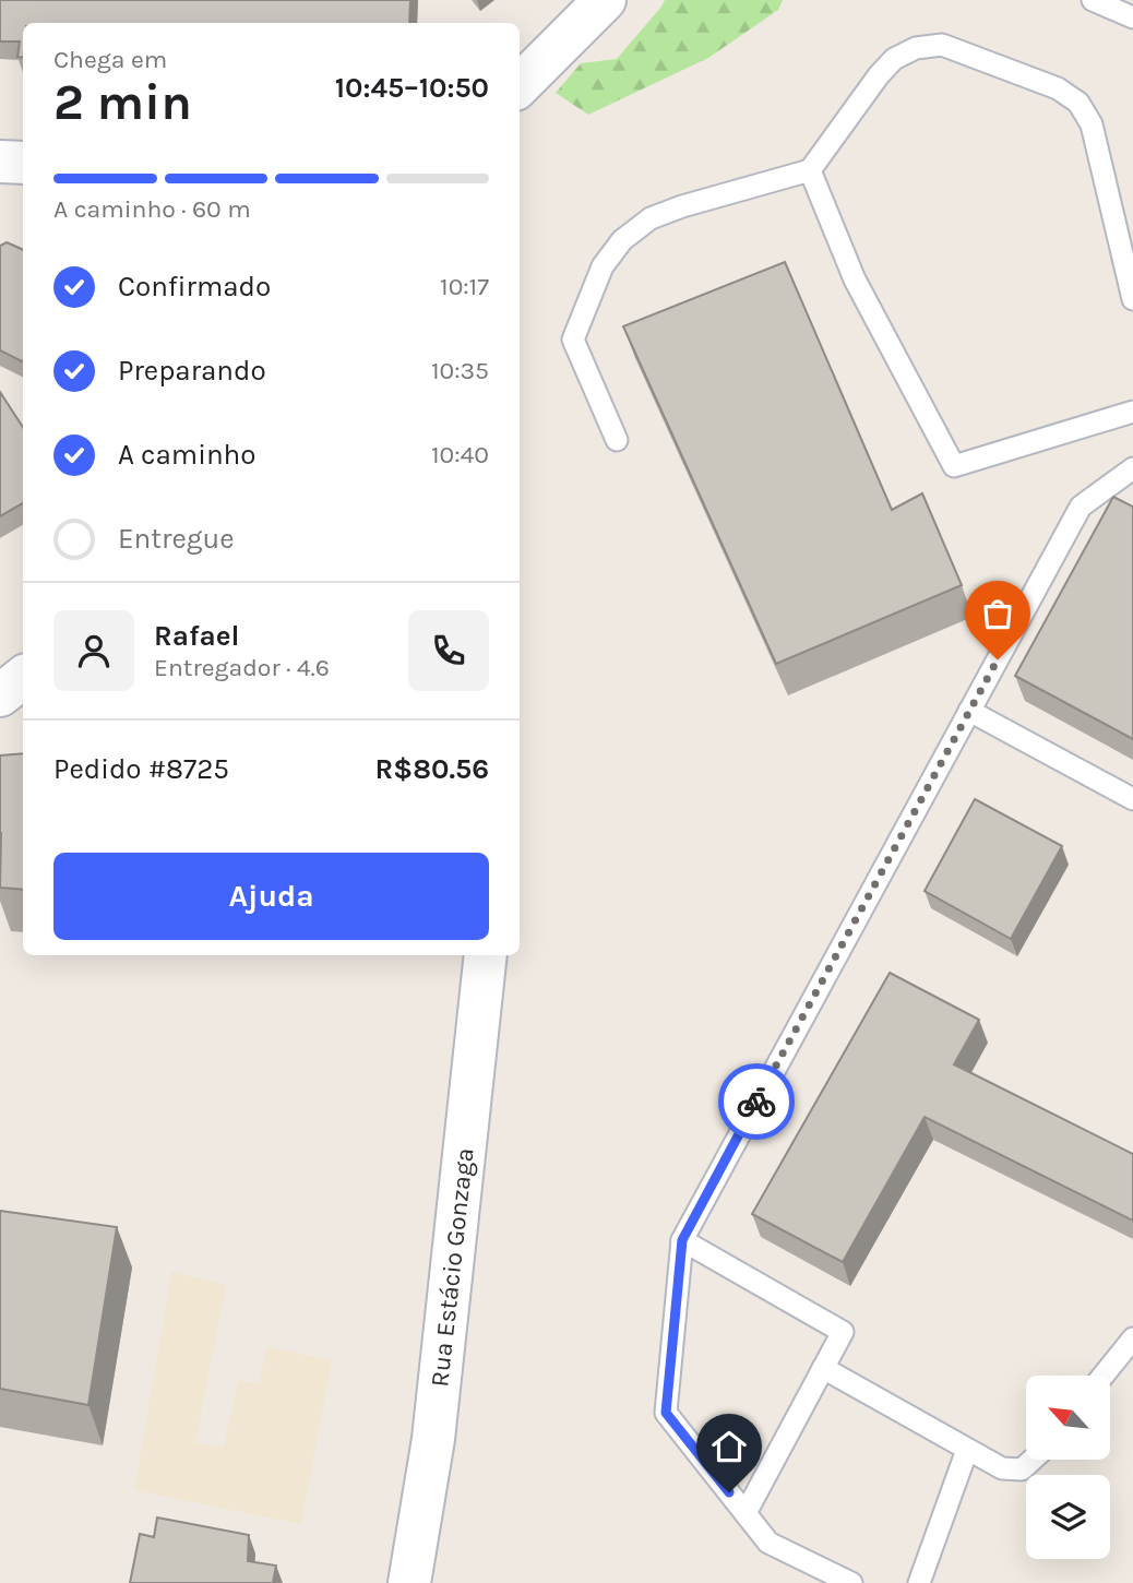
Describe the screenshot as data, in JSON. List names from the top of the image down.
{
  "streets": {
    "street": ["Rua Estácio Gonzaga"]
  },
  "north": "top left",
  "page": {
    "heading": ["2 min", "Chega em", "10:45–10:50"],
    "panel": [
      "Rafael",
      "Entregador · 4.6",
      "Pedido #8725",
      "R$80.56"
    ],
    "bar": "A caminho · 60 m",
    "list": [
      ["Confirmado", "10:17"],
      ["Preparando", "10:35"],
      ["A caminho", "10:40"],
      "Entregue"
    ],
    "buttons": "Ajuda"
  }
}
